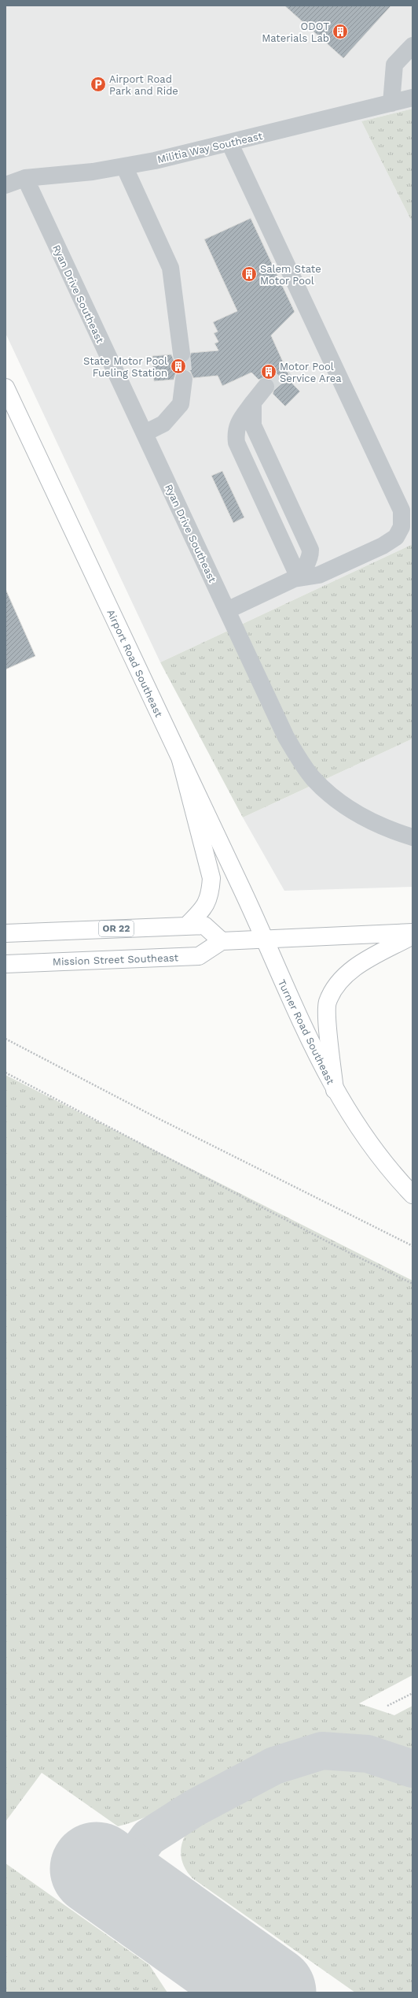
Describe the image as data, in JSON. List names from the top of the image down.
{
  "streets": {
    "main road": [
      "Airport Road Southeast",
      "OR 22",
      "Mission Street Southeast",
      "Turner Road Southeast"
    ],
    "street": ["Militia Way Southeast", "Ryan Drive Southeast"]
  },
  "crossings": [
    ["Militia Way Southeast", "Ryan Drive Southeast"],
    ["Airport Road Southeast", "Turner Road Southeast"],
    ["OR 22", "Mission Street Southeast"]
  ],
  "places": {
    "building": [
      "ODOT Materials Lab",
      "Salem State Motor Pool",
      "State Motor Pool Fueling Station",
      "Motor Pool Service Area"
    ],
    "parking": ["Airport Road Park and Ride"]
  }
}
